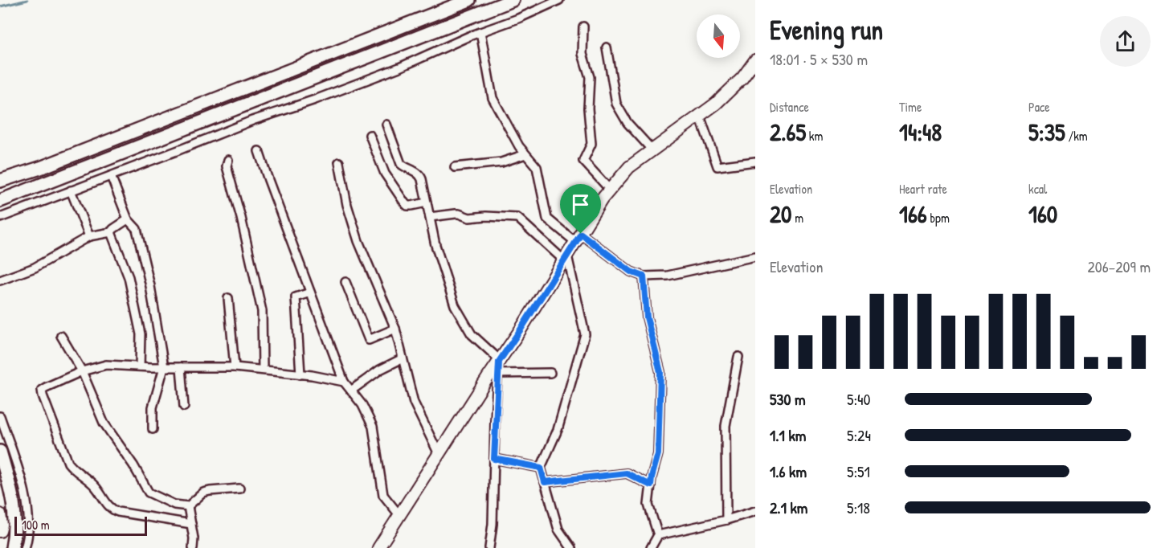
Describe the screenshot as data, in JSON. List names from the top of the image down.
{
  "scale_bar": "100 m",
  "north": "bottom",
  "page": {
    "heading": ["Evening run", "18:01 · 5 × 530 m"],
    "stats": [
      ["Distance", "2.65 km"],
      ["Time", "14:48"],
      ["Pace", "5:35 /km"],
      ["Elevation", "20 m"],
      ["Heart rate", "166 bpm"],
      ["kcal", "160"]
    ],
    "chart": ["Elevation", "206–209 m"],
    "list": [
      {
        "name": "530 m",
        "note": "5:40"
      },
      {
        "name": "1.1 km",
        "note": "5:24"
      },
      {
        "name": "1.6 km",
        "note": "5:51"
      },
      {
        "name": "2.1 km",
        "note": "5:18"
      }
    ],
    "scale": "100 m"
  }
}
